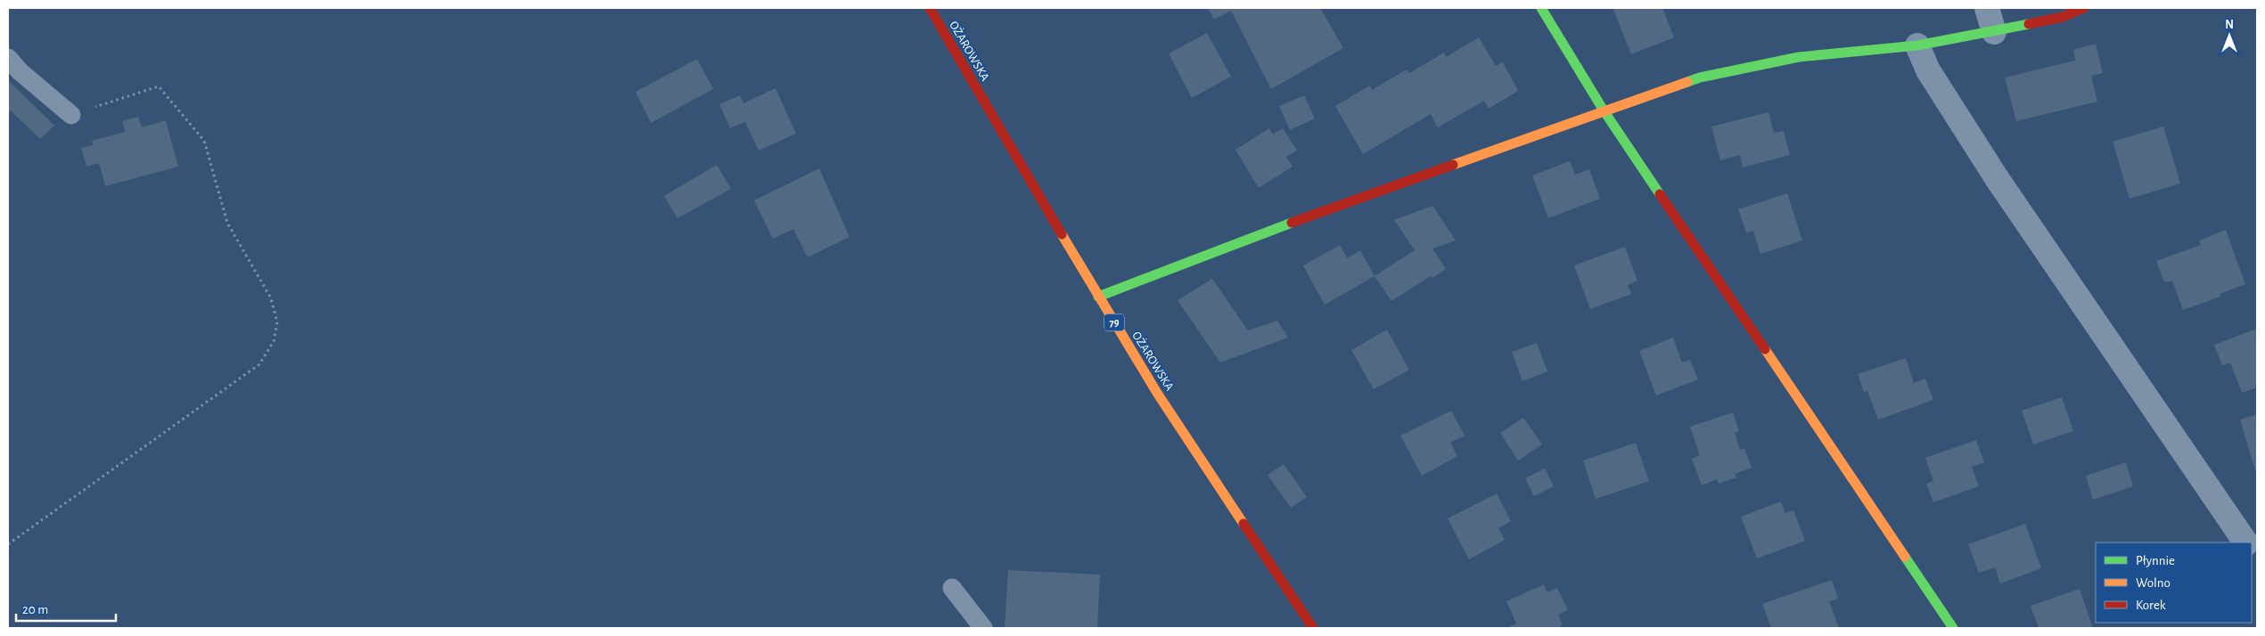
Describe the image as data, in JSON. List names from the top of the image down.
{
  "streets": {
    "street": ["OŻAROWSKA", "79"]
  },
  "legend": ["Płynnie", "Wolno", "Korek"],
  "scale_bar": "20 m",
  "north": "top"
}
